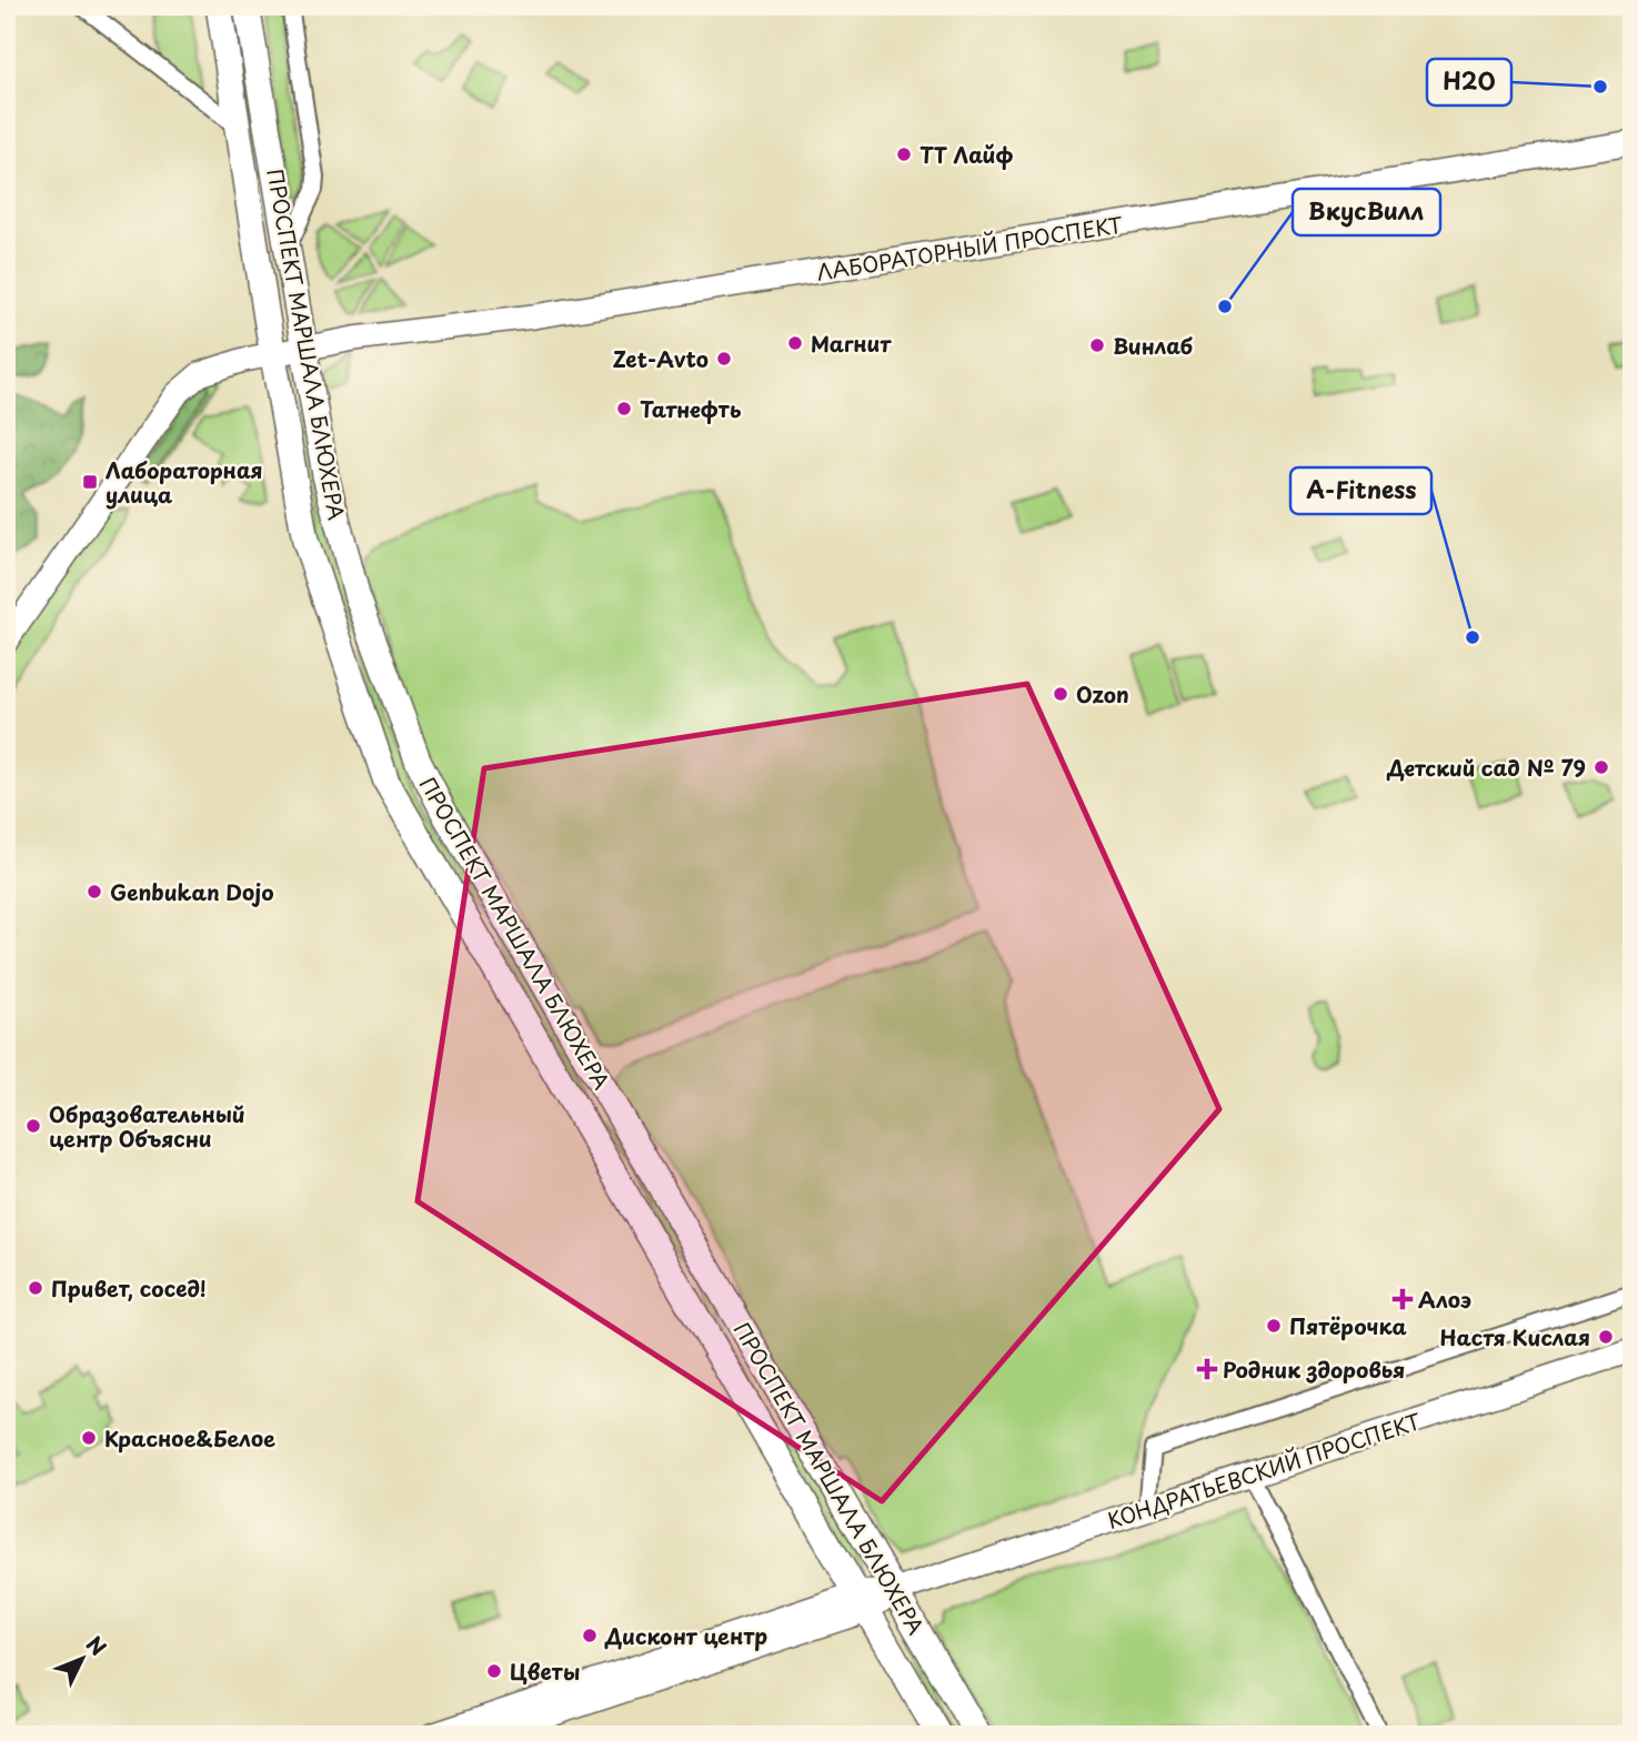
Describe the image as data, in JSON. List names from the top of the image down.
{
  "streets": {
    "main road": ["ПРОСПЕКТ МАРШАЛА БЛЮХЕРА"],
    "street": ["ЛАБОРАТОРНЫЙ ПРОСПЕКТ", "КОНДРАТЬЕВСКИЙ ПРОСПЕКТ"]
  },
  "crossings": [
    ["ЛАБОРАТОРНЫЙ ПРОСПЕКТ", "ПРОСПЕКТ МАРШАЛА БЛЮХЕРА"],
    ["ПРОСПЕКТ МАРШАЛА БЛЮХЕРА", "КОНДРАТЬЕВСКИЙ ПРОСПЕКТ"]
  ],
  "places": {
    "other": [
      "H2O",
      "ТТ Лайф",
      "ВкусВилл",
      "Магнит",
      "Винлаб",
      "Zet-Avto",
      "Татнефть",
      "A-Fitness",
      "Ozon",
      "Детский сад № 79",
      "Genbukan Dojo",
      "Образовательный центр Объясни",
      "Привет, сосед!",
      "Пятёрочка",
      "Настя Кислая",
      "Красное&Белое",
      "Дисконт центр",
      "Цветы"
    ],
    "transit": ["Лабораторная улица"],
    "health": ["Алоэ", "Родник здоровья"]
  },
  "north": "top right"
}
